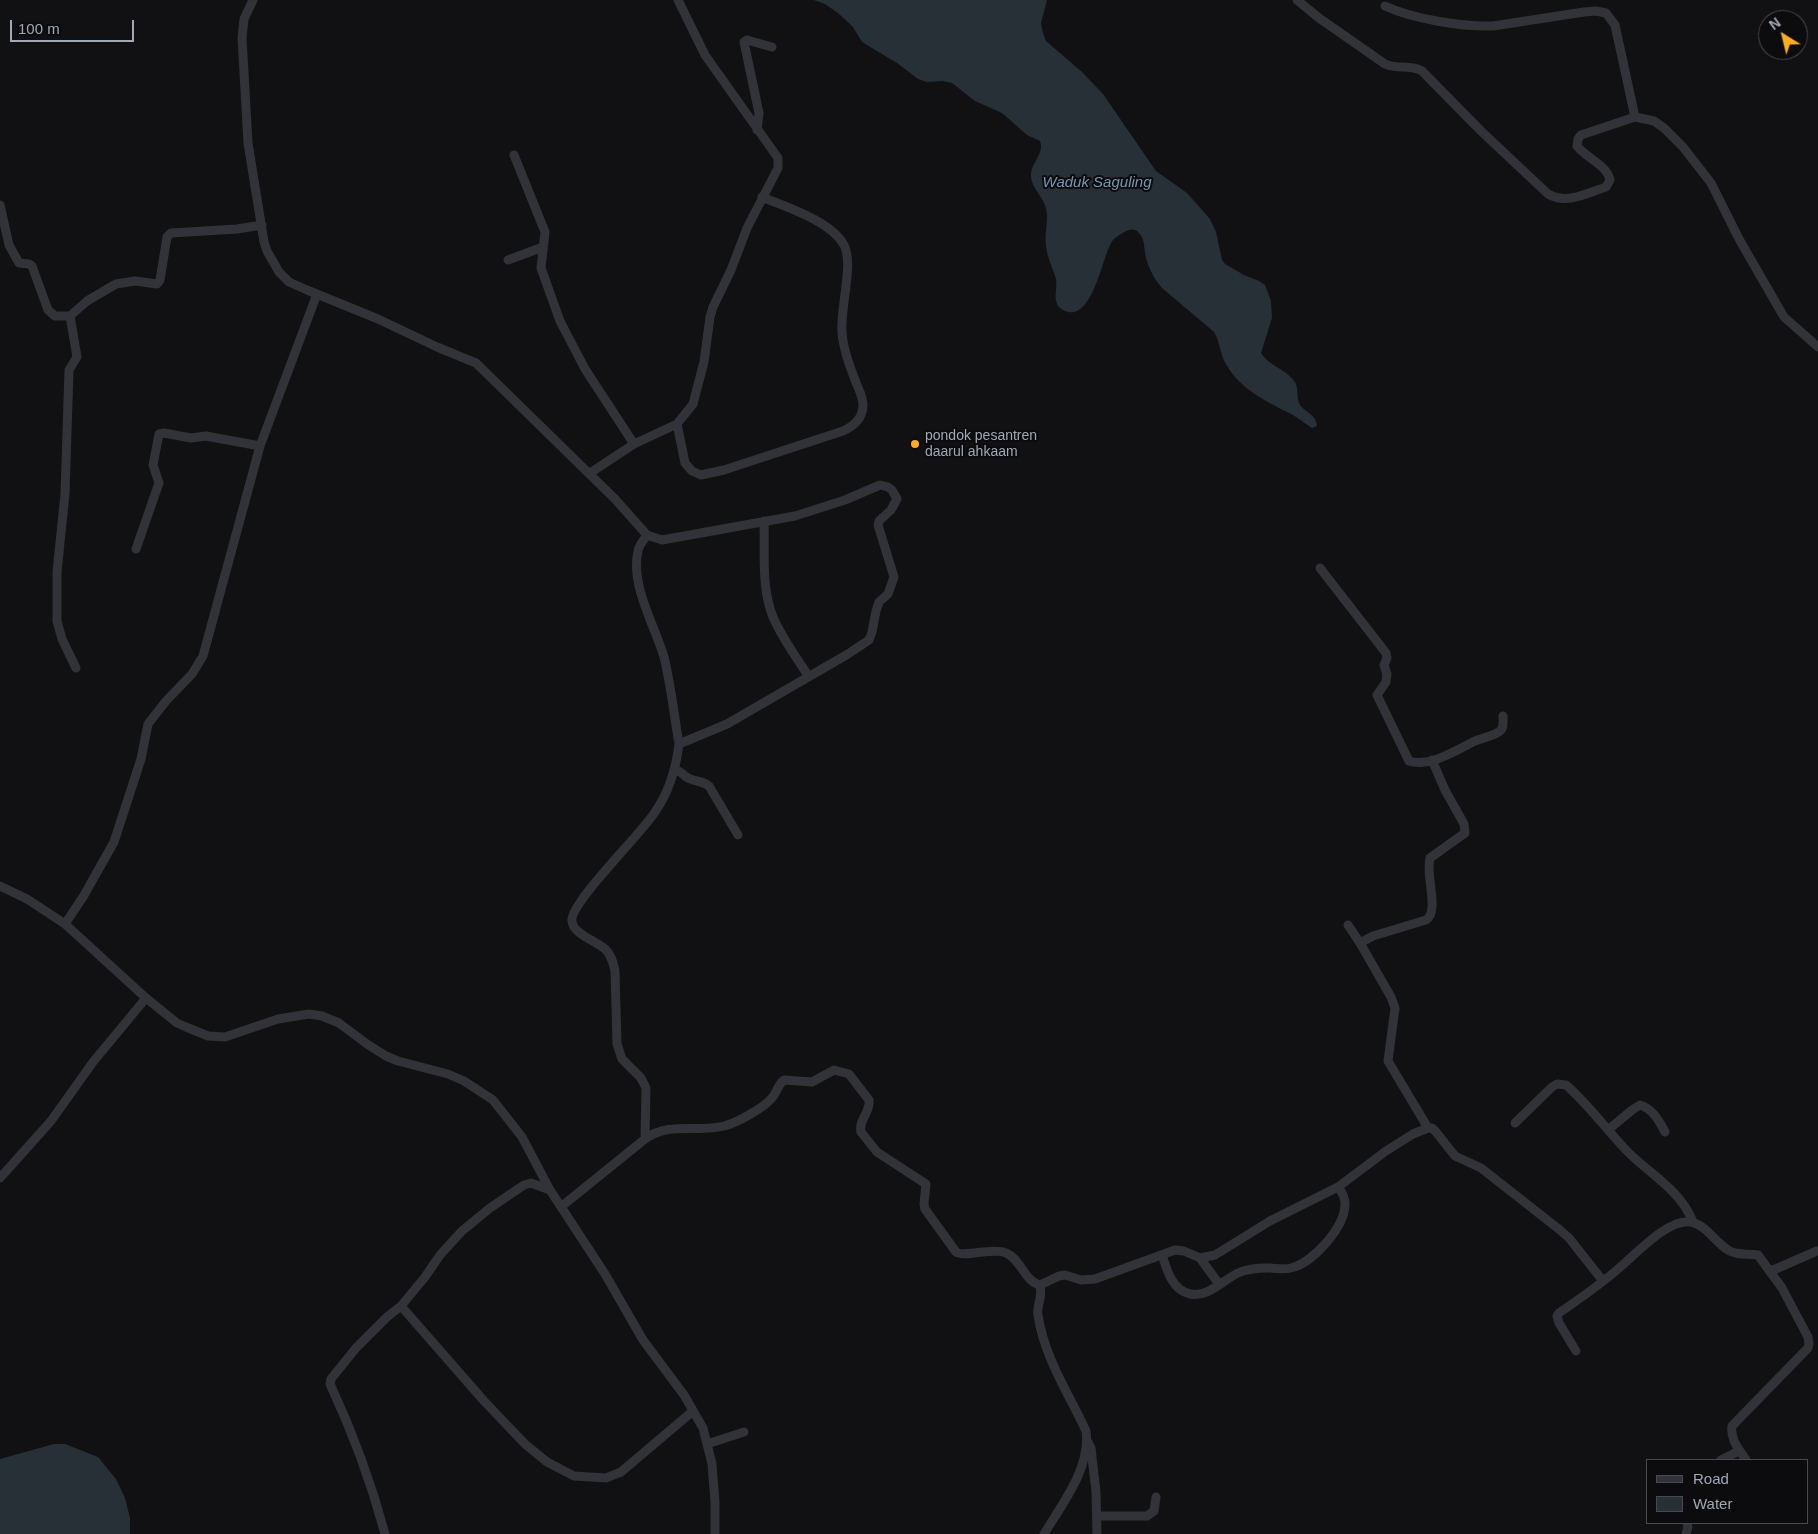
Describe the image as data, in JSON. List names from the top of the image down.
{
  "water": ["Waduk Saguling"],
  "places": ["pondok pesantren daarul ahkaam"],
  "legend": ["Road", "Water"],
  "scale_bar": "100 m",
  "north": "top left"
}
